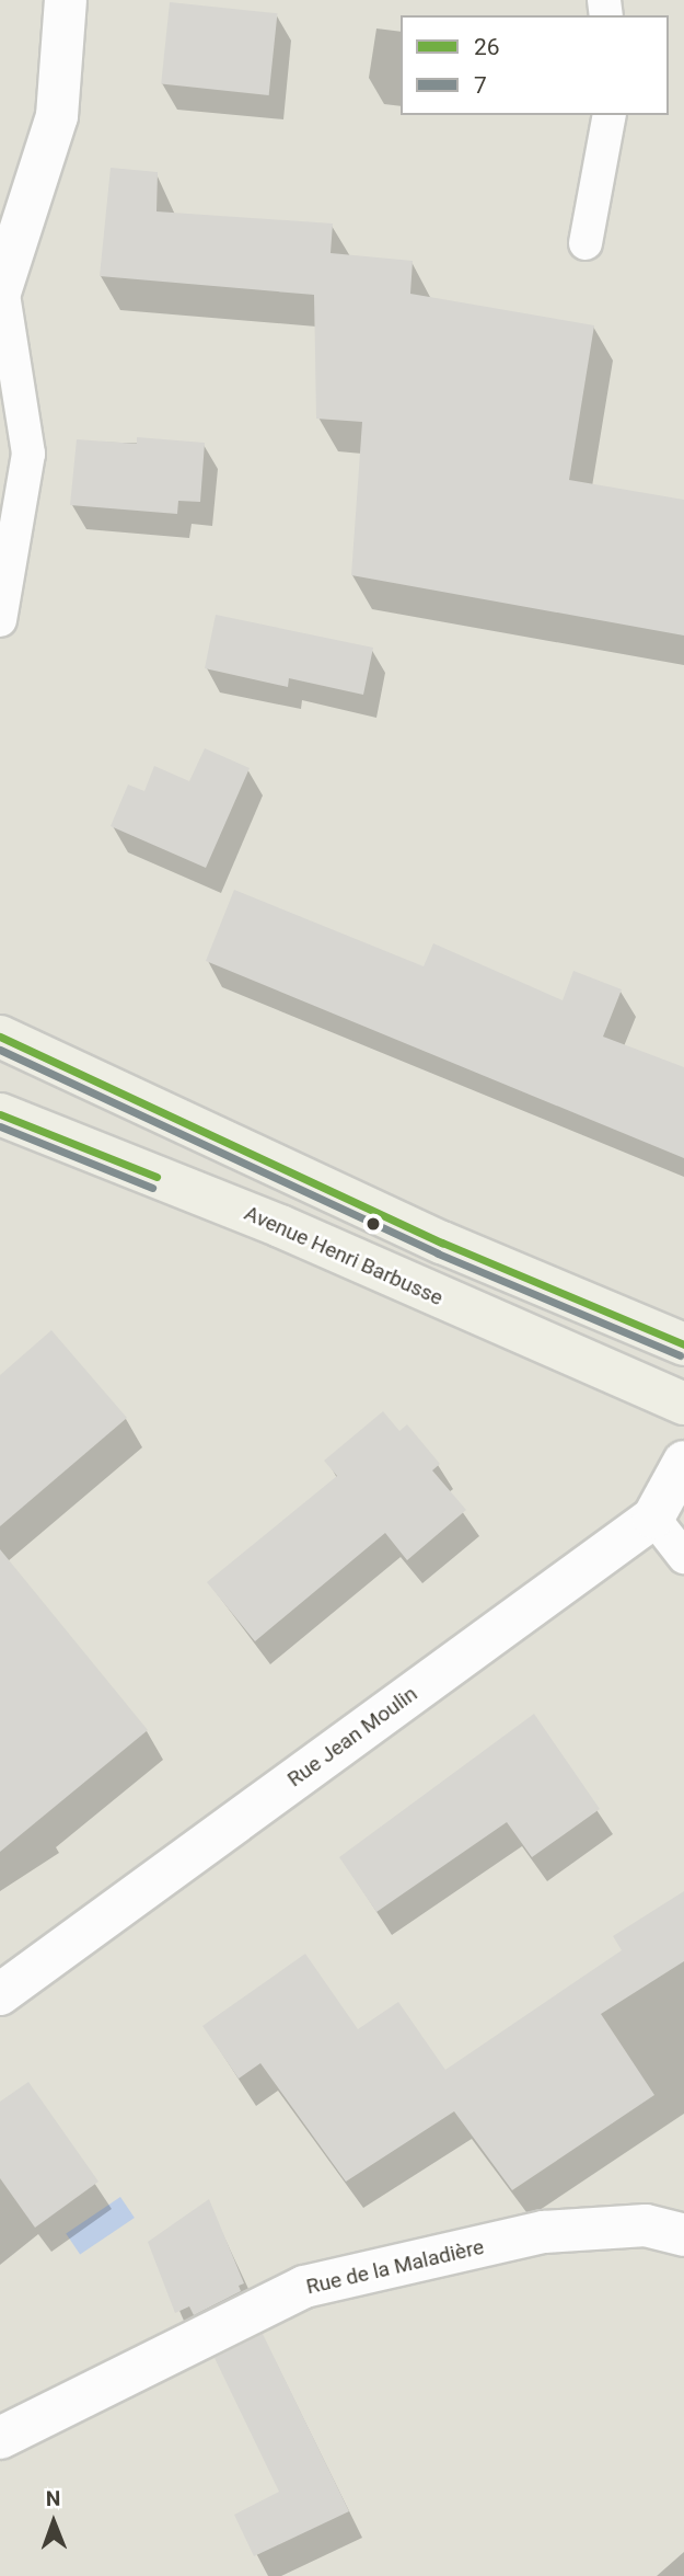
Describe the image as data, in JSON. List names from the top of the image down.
{
  "streets": {
    "main road": ["Avenue Henri Barbusse"],
    "street": ["Rue Jean Moulin", "Rue de la Maladière"]
  },
  "lines": ["transit line 26", "transit line 7"],
  "legend": ["26", "7"],
  "north": "top"
}
